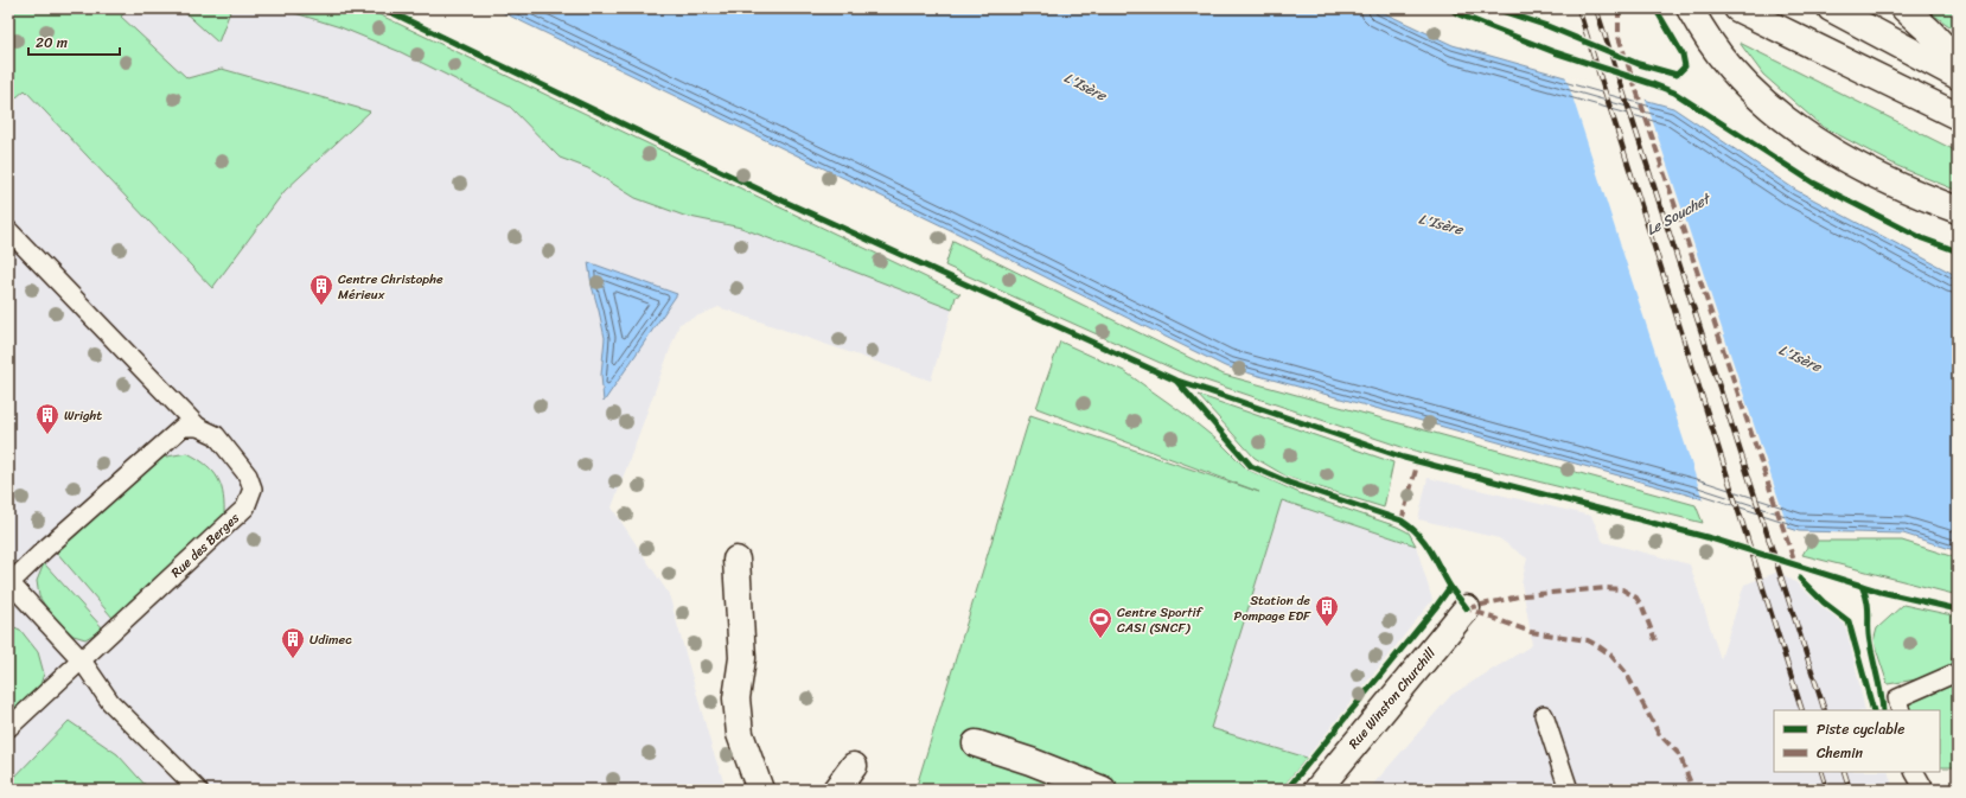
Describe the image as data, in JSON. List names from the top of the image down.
{
  "streets": {
    "main road": ["Rue Winston Churchill"],
    "lane": ["Rue des Berges"]
  },
  "water": ["L'Isère", "Le Souchet"],
  "places": {
    "building": [
      "Centre Christophe Mérieux",
      "Wright",
      "Station de Pompage EDF",
      "Udimec"
    ],
    "sports": ["Centre Sportif CASI (SNCF)"]
  },
  "legend": ["Piste cyclable", "Chemin"],
  "scale_bar": "20 m"
}
